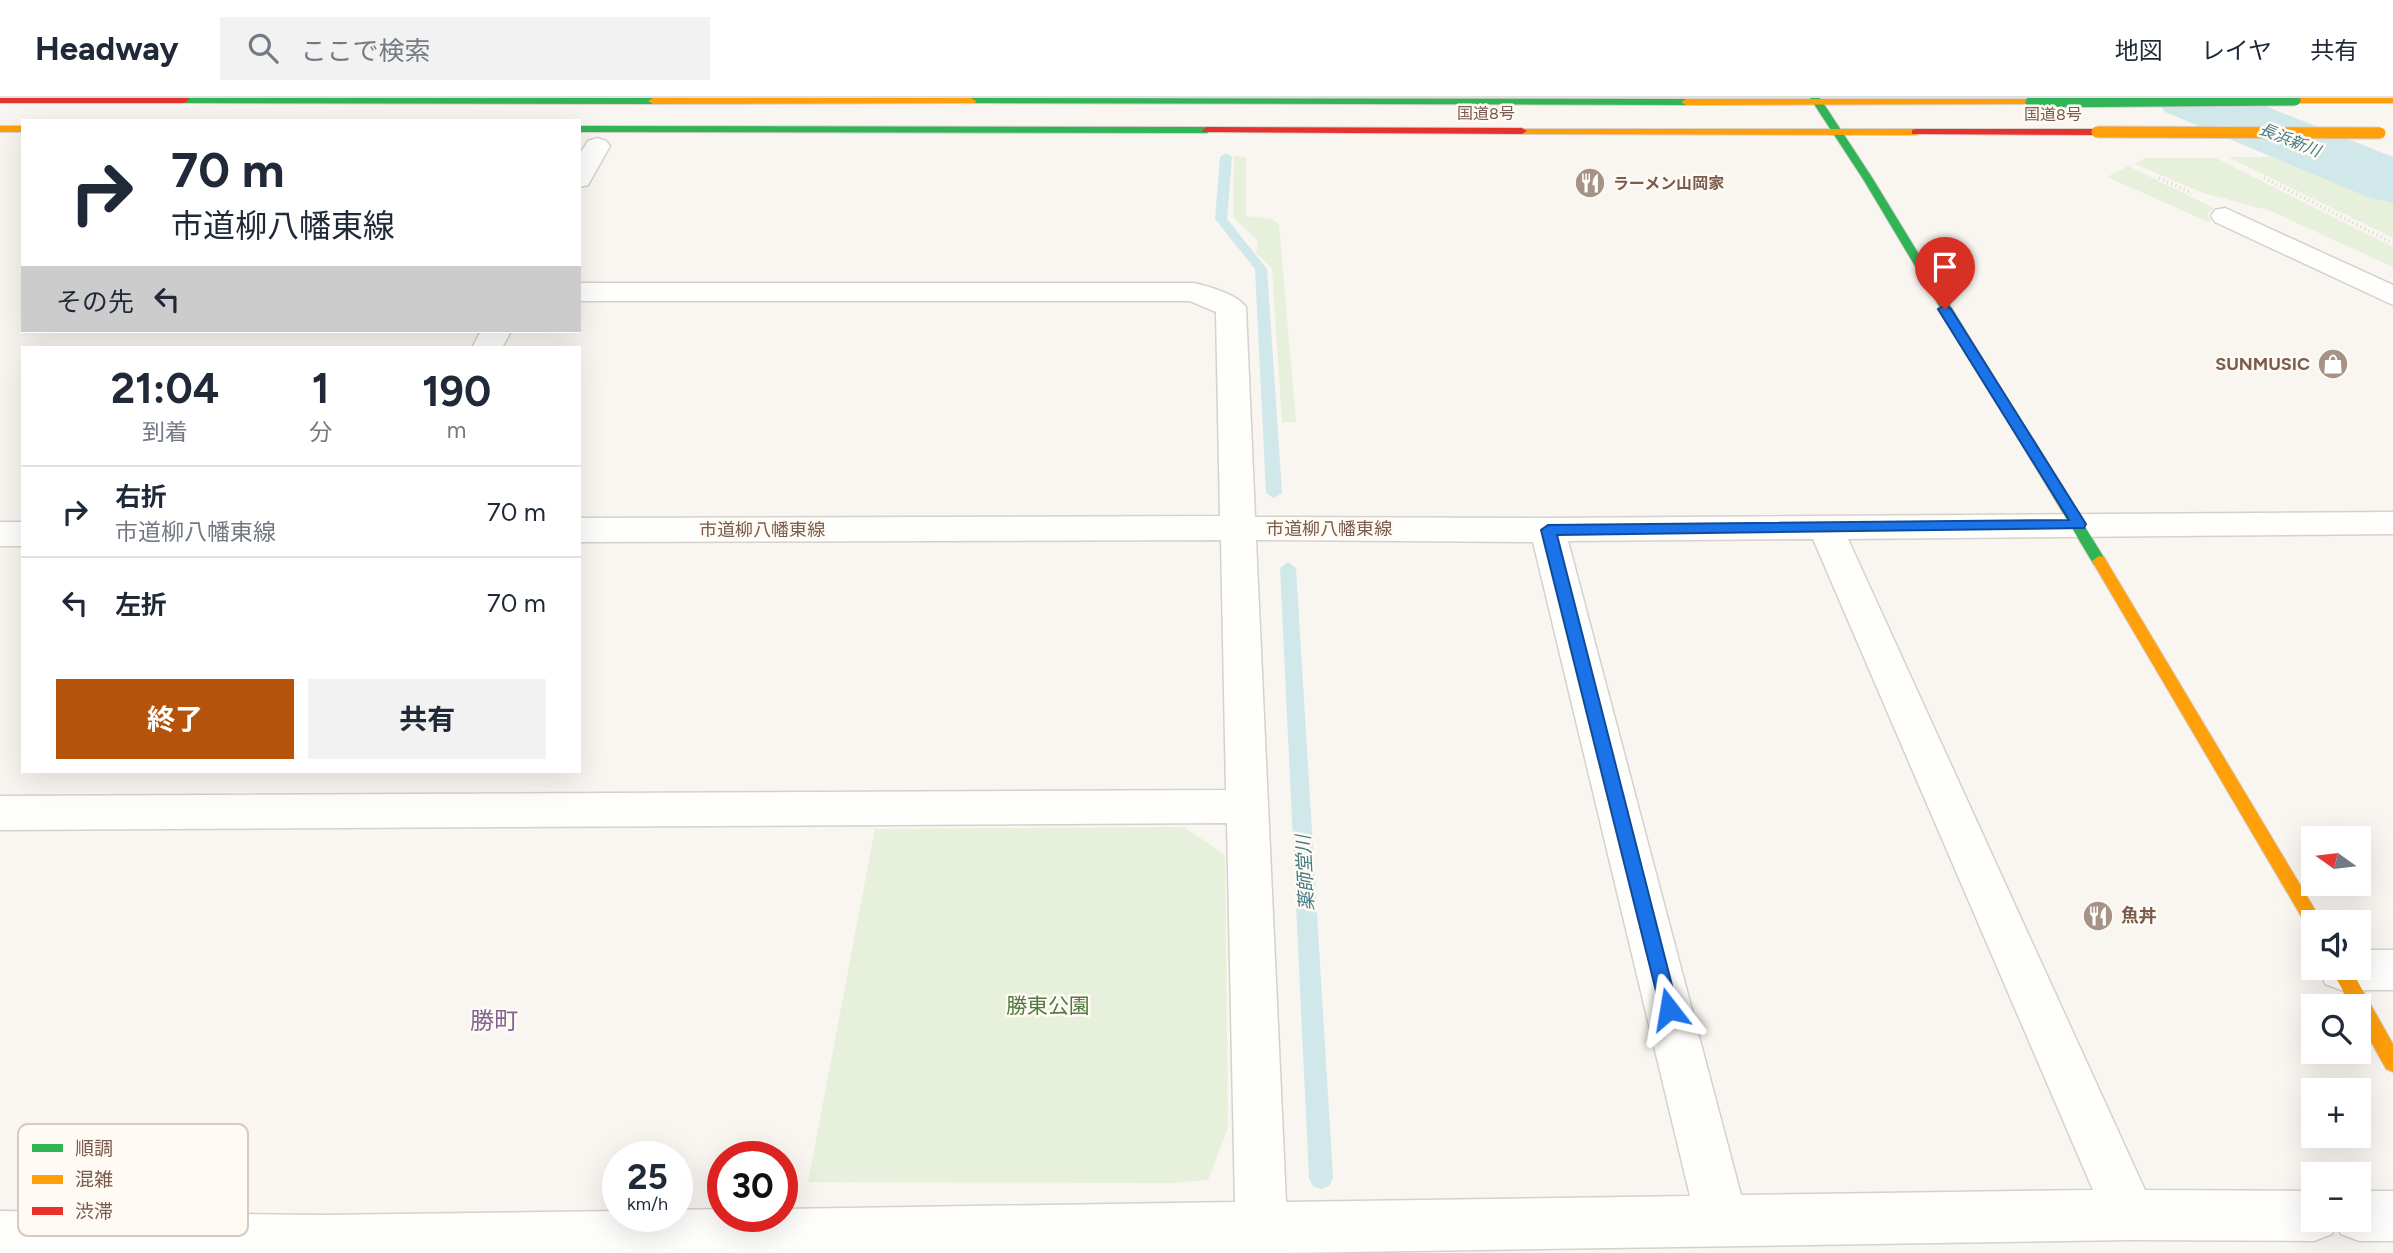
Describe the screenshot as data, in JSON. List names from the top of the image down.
{
  "streets": {
    "main road": ["国道8号"],
    "street": ["市道柳八幡東線"]
  },
  "districts": ["勝町"],
  "water": ["長浜新川", "薬師堂川"],
  "parks": ["勝東公園"],
  "places": {
    "restaurant": ["ラーメン山岡家", "魚丼"],
    "shop": ["SUNMUSIC"]
  },
  "legend": ["順調", "混雑", "渋滞"],
  "north": "left",
  "page": {
    "header": "Headway",
    "search": "ここで検索",
    "nav": ["地図", "レイヤ", "共有"],
    "turn": ["70 m", "市道柳八幡東線"],
    "then": "その先",
    "eta": [
      "21:04",
      "到着",
      "1",
      "分",
      "190",
      "m"
    ],
    "list": [
      {
        "name": "右折",
        "note": "市道柳八幡東線",
        "value": "70 m"
      },
      {
        "name": "左折",
        "value": "70 m"
      }
    ],
    "buttons": ["終了", "共有"],
    "map_buttons": ["+", "−"],
    "speed": "25 km/h",
    "limit": "30"
  }
}
